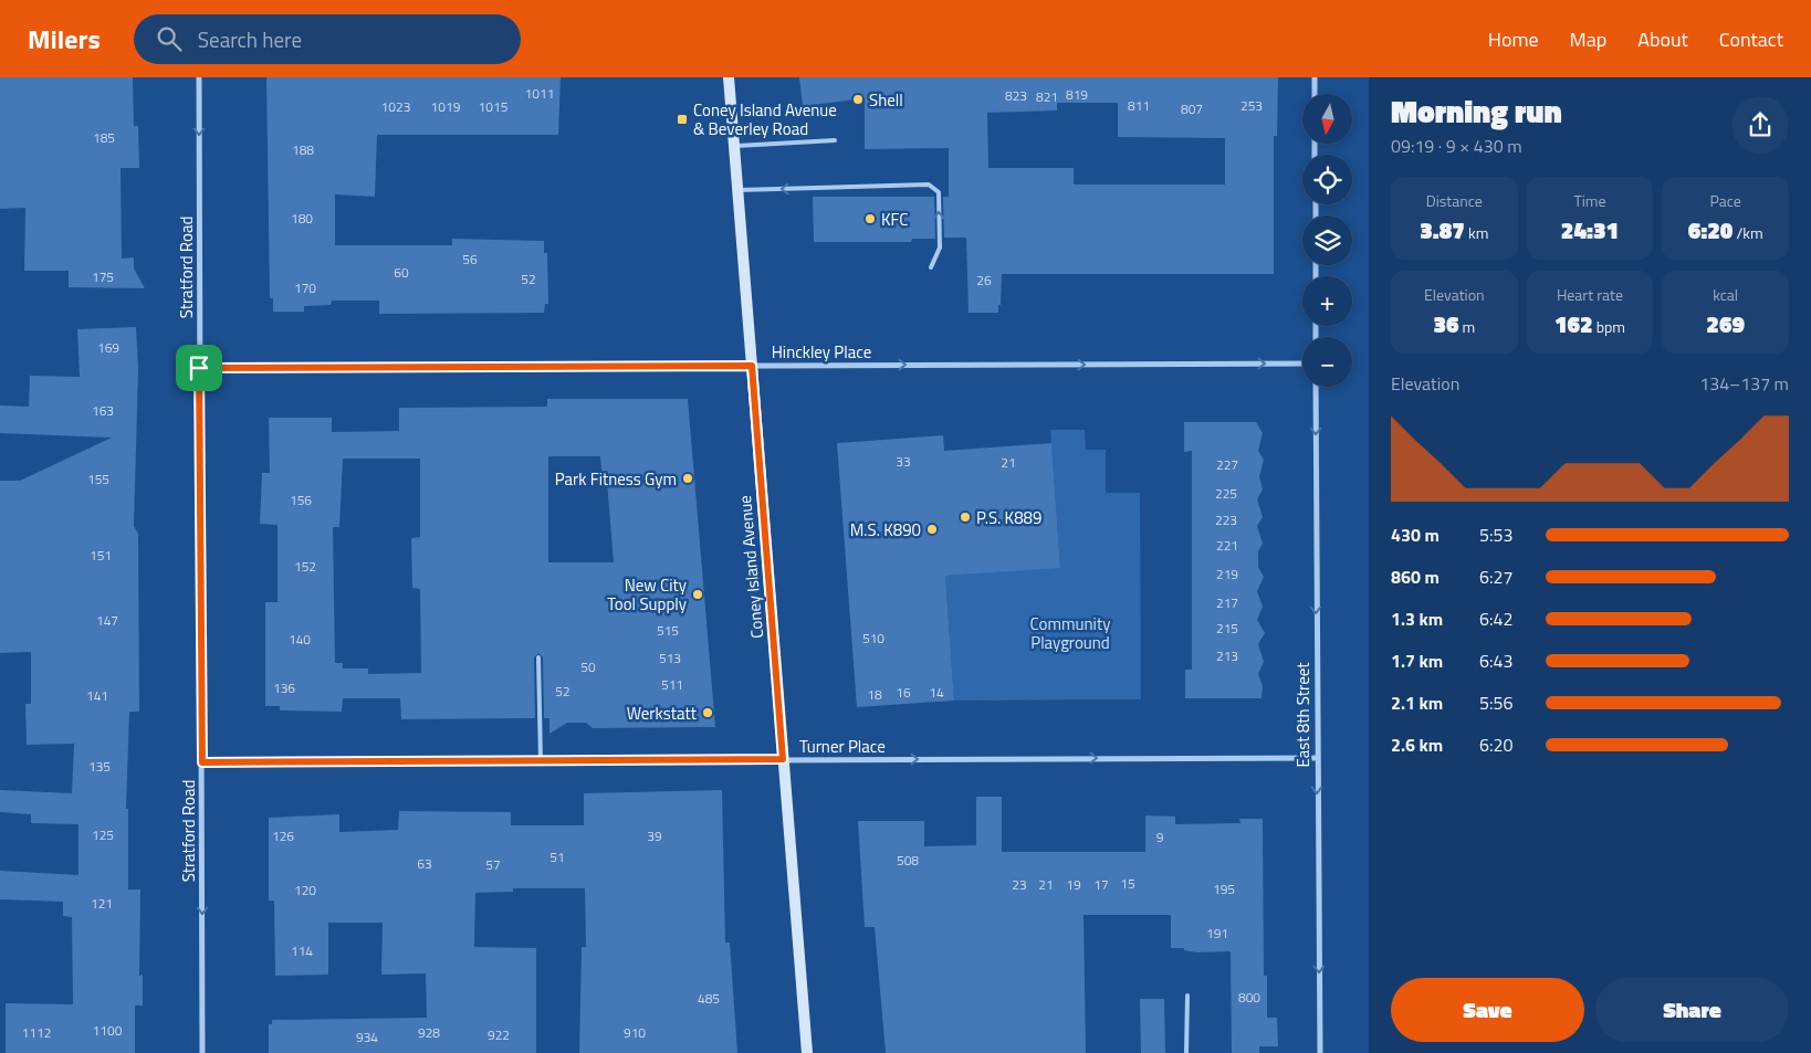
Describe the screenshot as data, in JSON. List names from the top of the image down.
{
  "streets": {
    "main road": ["Coney Island Avenue"],
    "street": [
      "Stratford Road",
      "Hinckley Place",
      "East 8th Street",
      "Turner Place"
    ]
  },
  "crossings": [
    ["Stratford Road", "Hinckley Place"],
    ["Stratford Road", "Turner Place"],
    ["Hinckley Place", "Coney Island Avenue"],
    ["Coney Island Avenue", "Turner Place"],
    ["East 8th Street", "Turner Place"]
  ],
  "one_way": [
    "Stratford Road",
    "Hinckley Place",
    "East 8th Street",
    "Turner Place"
  ],
  "parks": ["Community Playground"],
  "places": {
    "other": [
      "Shell",
      "KFC",
      "Park Fitness Gym",
      "P.S. K889",
      "M.S. K890",
      "New City Tool Supply",
      "Werkstatt"
    ],
    "transit": ["Coney Island Avenue & Beverley Road"]
  },
  "house_numbers": [
    "1011",
    "819",
    "823",
    "821",
    "811",
    "253",
    "1023",
    "1019",
    "1015",
    "807",
    "185",
    "188",
    "180",
    "56",
    "60",
    "175",
    "52",
    "26",
    "170",
    "169",
    "163",
    "33",
    "21",
    "227",
    "155",
    "225",
    "156",
    "223",
    "221",
    "151",
    "152",
    "219",
    "217",
    "147",
    "215",
    "515",
    "510",
    "140",
    "213",
    "513",
    "50",
    "511",
    "136",
    "52",
    "16",
    "14",
    "18",
    "141",
    "135",
    "125",
    "126",
    "39",
    "9",
    "51",
    "508",
    "63",
    "57",
    "15",
    "23",
    "21",
    "19",
    "17",
    "195",
    "120",
    "121",
    "191",
    "114",
    "800",
    "485",
    "1100",
    "1112",
    "928",
    "910",
    "922",
    "934"
  ],
  "north": "bottom",
  "page": {
    "header": "Milers",
    "search": "Search here",
    "nav": [
      "Home",
      "Map",
      "About",
      "Contact"
    ],
    "heading": ["Morning run", "09:19 · 9 × 430 m"],
    "map_buttons": ["+", "−"],
    "stats": [
      ["Distance", "3.87 km"],
      ["Time", "24:31"],
      ["Pace", "6:20 /km"],
      ["Elevation", "36 m"],
      ["Heart rate", "162 bpm"],
      ["kcal", "269"]
    ],
    "chart": ["Elevation", "134–137 m"],
    "list": [
      {
        "name": "430 m",
        "note": "5:53"
      },
      {
        "name": "860 m",
        "note": "6:27"
      },
      {
        "name": "1.3 km",
        "note": "6:42"
      },
      {
        "name": "1.7 km",
        "note": "6:43"
      },
      {
        "name": "2.1 km",
        "note": "5:56"
      },
      {
        "name": "2.6 km",
        "note": "6:20"
      }
    ],
    "buttons": ["Save", "Share"]
  }
}
